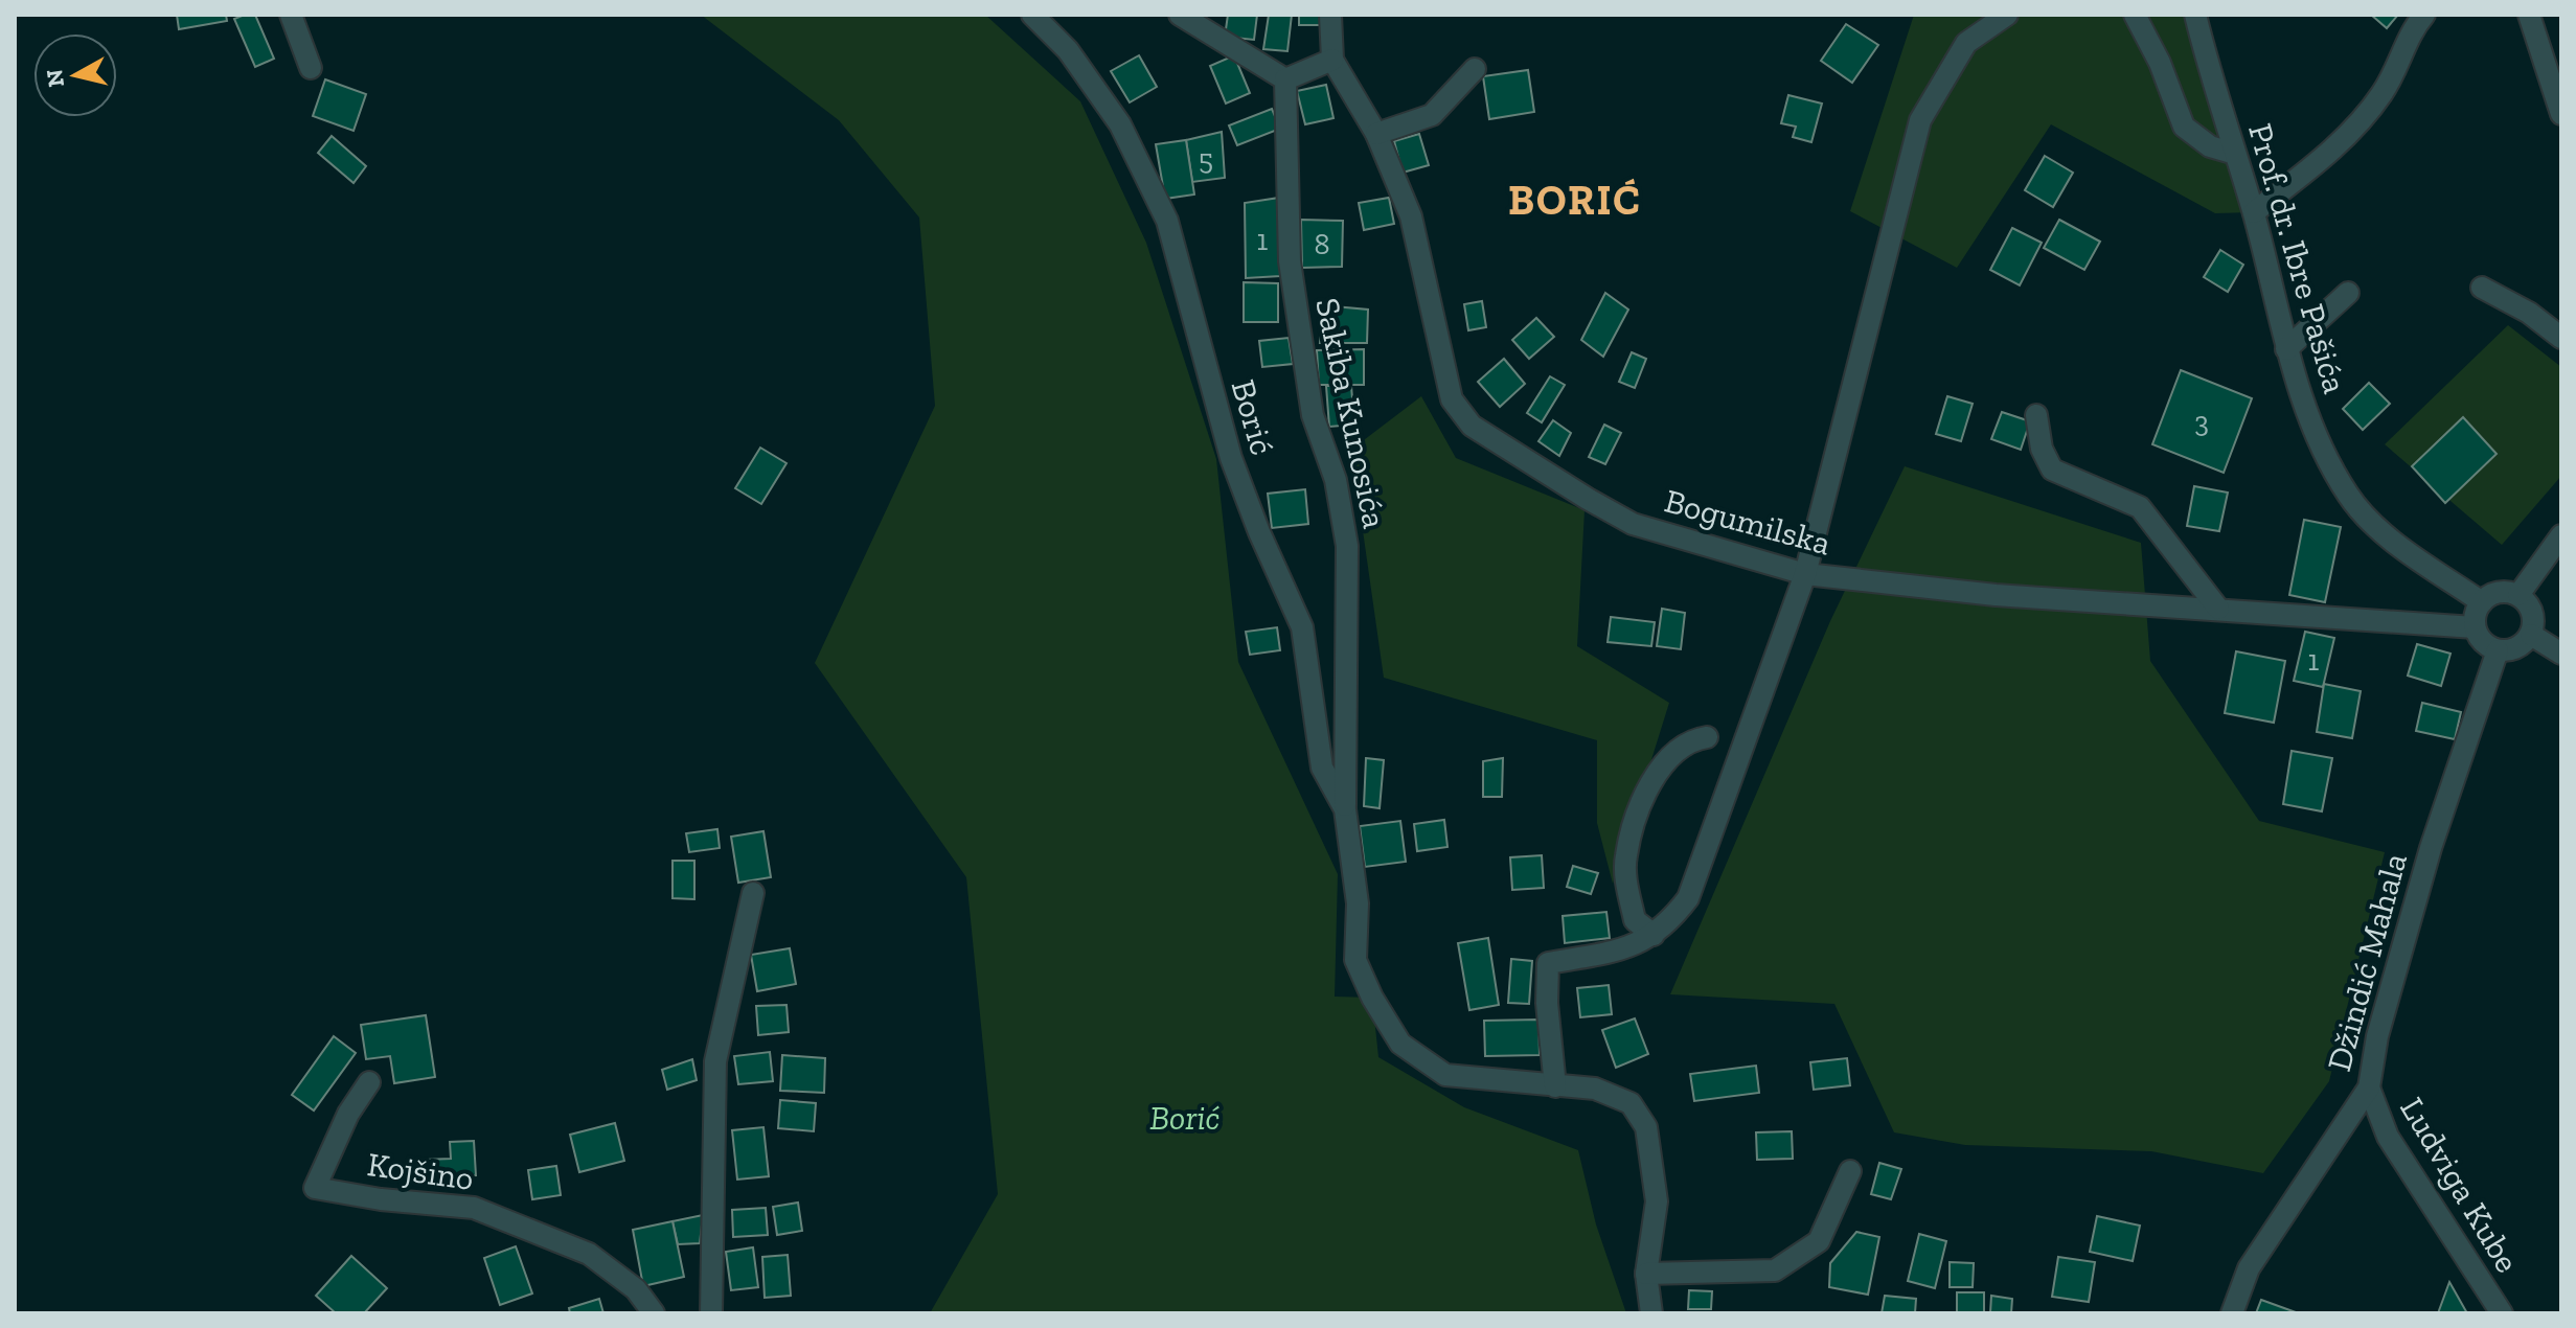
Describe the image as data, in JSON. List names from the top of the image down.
{
  "streets": {
    "street": [
      "Prof. dr. Ibre Pašića",
      "Sakiba Kunosića",
      "Borić",
      "Bogumilska",
      "Džindić Mahala",
      "Kojšino",
      "Ludviga Kube"
    ]
  },
  "crossings": [
    ["Prof. dr. Ibre Pašića", "Bogumilska"],
    ["Prof. dr. Ibre Pašića", "Džindić Mahala"],
    ["Sakiba Kunosića", "Borić"],
    ["Bogumilska", "Džindić Mahala"],
    ["Džindić Mahala", "Ludviga Kube"]
  ],
  "districts": ["BORIĆ"],
  "parks": ["Borić"],
  "house_numbers": [
    "5",
    "1",
    "8",
    "3",
    "1"
  ],
  "north": "left"
}
